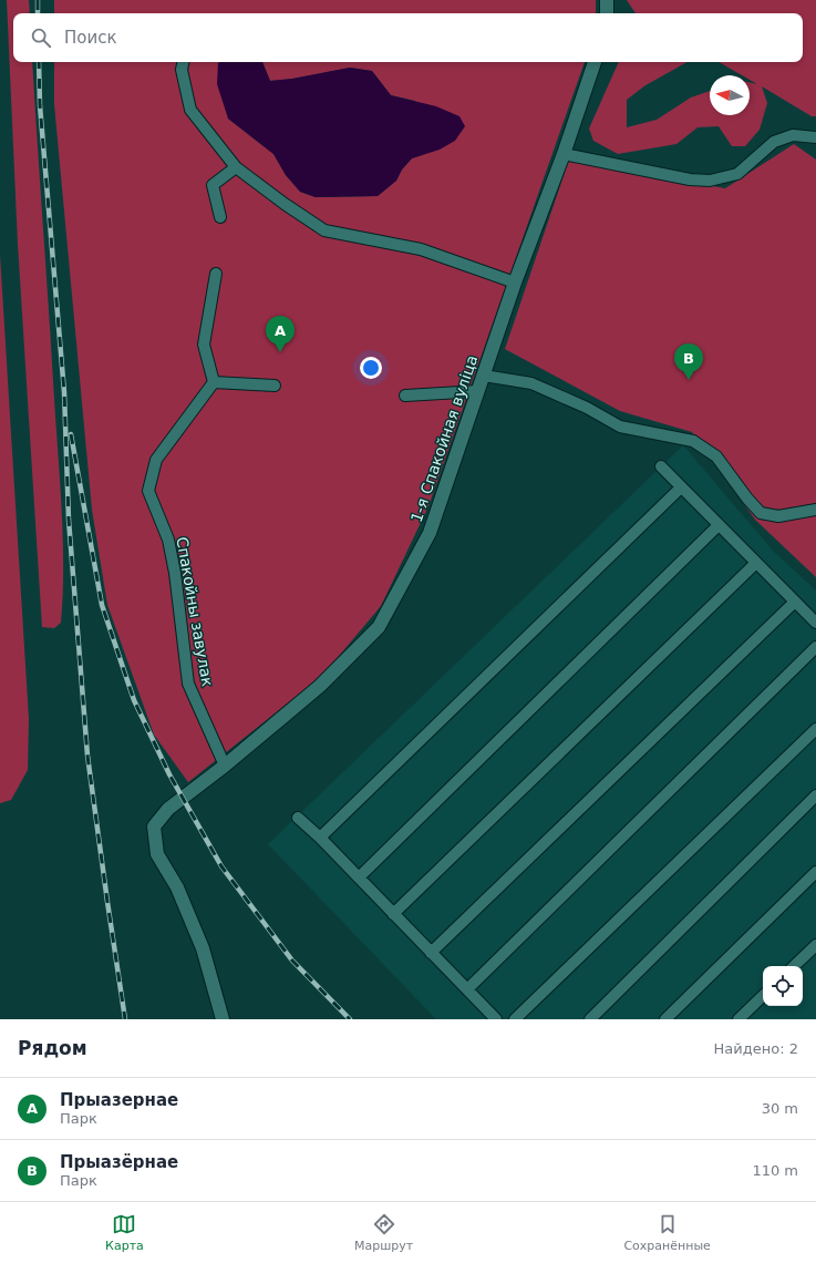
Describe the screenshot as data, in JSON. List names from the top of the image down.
{
  "streets": {
    "street": ["1-я Спакойная вуліца"],
    "lane": ["Спакойны завулак"]
  },
  "crossings": [
    ["1-я Спакойная вуліца", "Спакойны завулак"]
  ],
  "north": "left",
  "page": {
    "search": "Поиск",
    "pins": ["A", "B"],
    "heading": ["Рядом", "Найдено: 2"],
    "list": [
      {
        "mark": "A",
        "name": "Прыазернае",
        "note": "Парк",
        "value": "30 m"
      },
      {
        "mark": "B",
        "name": "Прыазёрнае",
        "note": "Парк",
        "value": "110 m"
      }
    ],
    "nav": ["Карта", "Маршрут", "Сохранённые"]
  }
}
